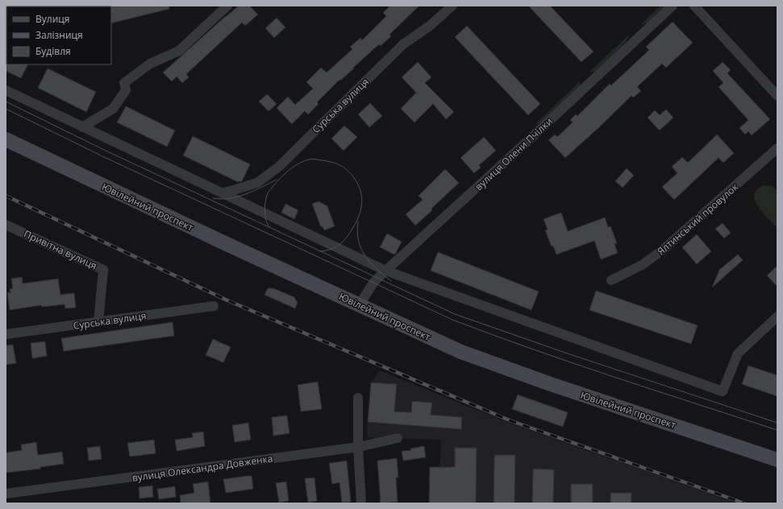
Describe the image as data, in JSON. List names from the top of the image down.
{
  "streets": {
    "main road": ["Ювілейний проспект"],
    "street": [
      "Сурська вулиця",
      "вулиця Олени Пчілки",
      "Ялтинський провулок",
      "Привітна вулиця",
      "вулиця Олександра Довженка"
    ]
  },
  "crossings": [
    ["Сурська вулиця", "Привітна вулиця"],
    ["вулиця Олени Пчілки", "Ювілейний проспект"]
  ],
  "legend": ["Вулиця", "Залізниця", "Будівля"]
}
